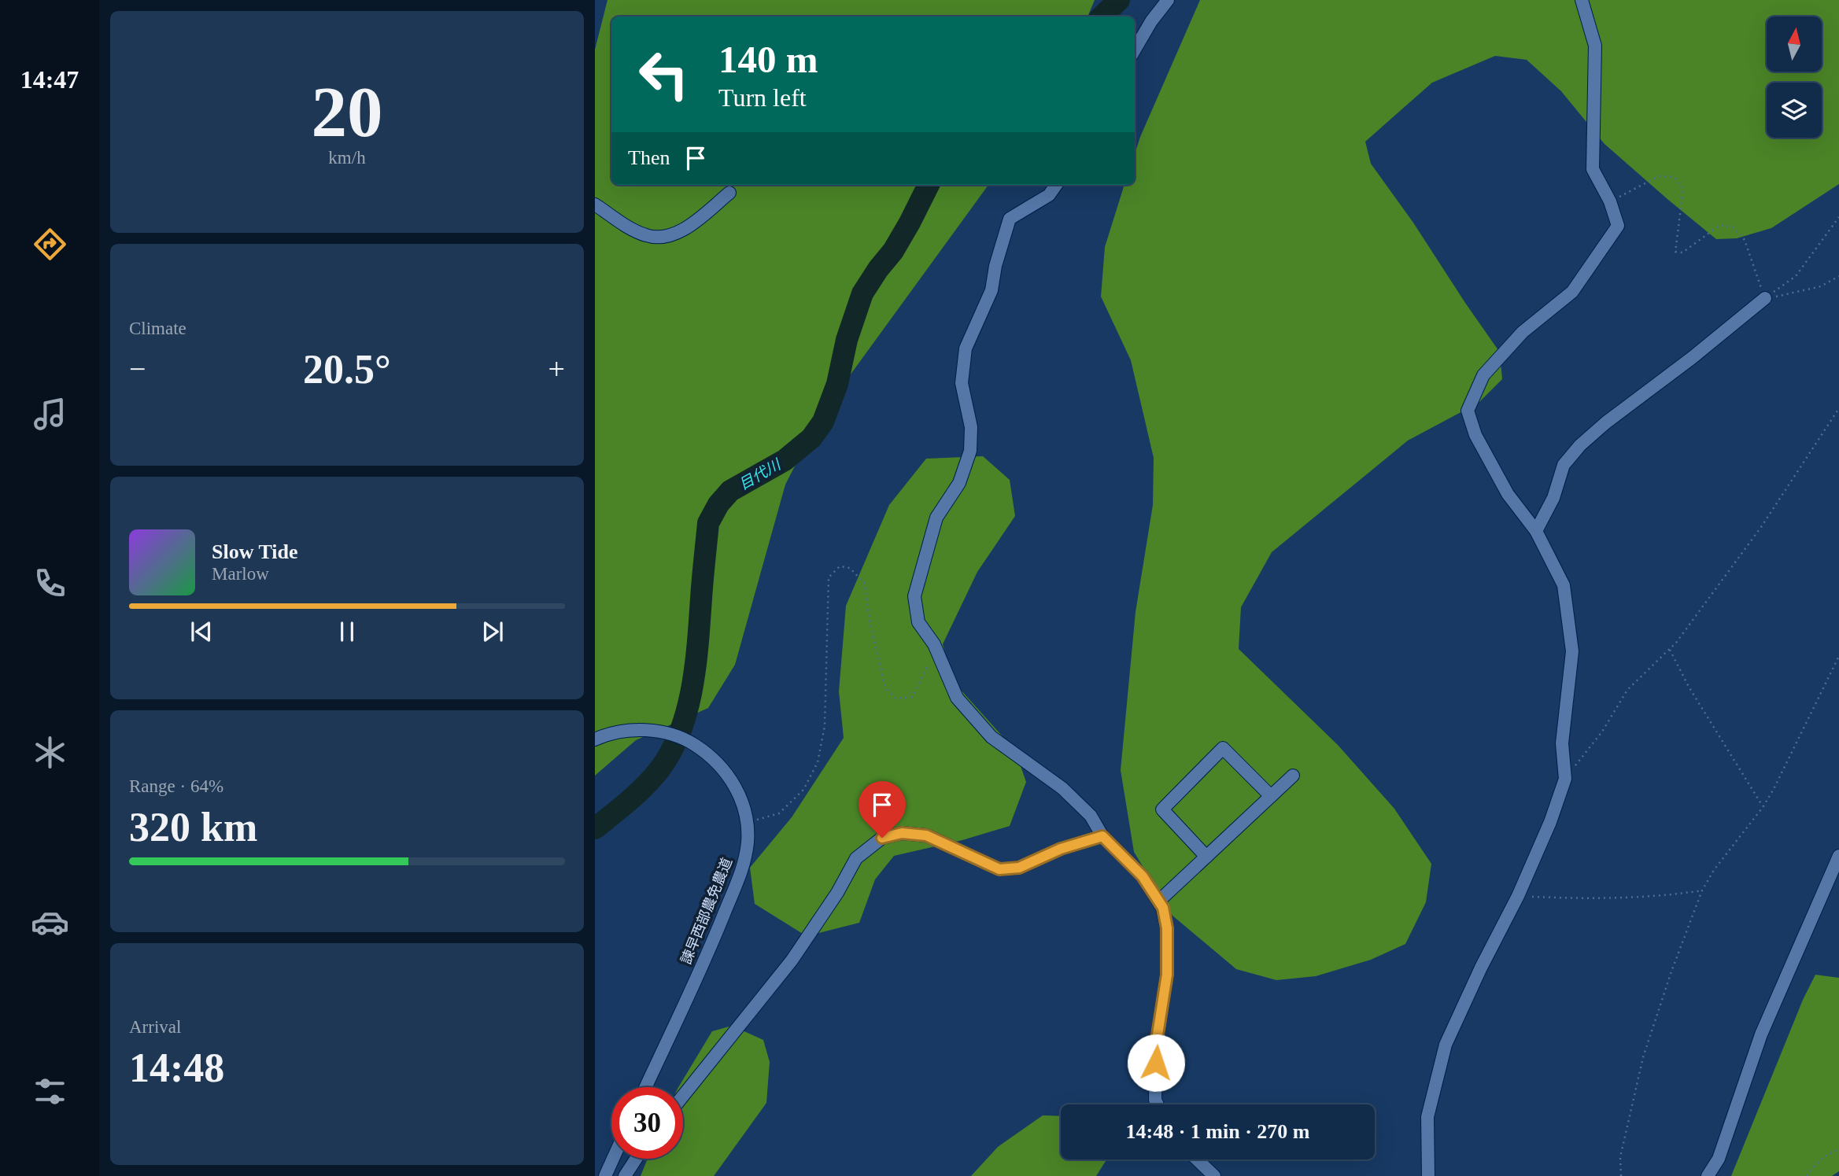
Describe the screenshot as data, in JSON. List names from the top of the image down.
{
  "streets": {
    "street": ["諫早西部農免農道"]
  },
  "water": ["目代川"],
  "north": "top",
  "page": {
    "tabs": "14:47",
    "tile": [
      ["20", "km/h"],
      "Climate",
      ["Range · 64%", "320 km"],
      ["Arrival", "14:48"]
    ],
    "turn": ["140 m", "Turn left"],
    "then": "Then",
    "heat": ["−", "20.5°", "+"],
    "song": ["Slow Tide", "Marlow"],
    "limit": "30",
    "trip": "14:48 · 1 min · 270 m"
  }
}
